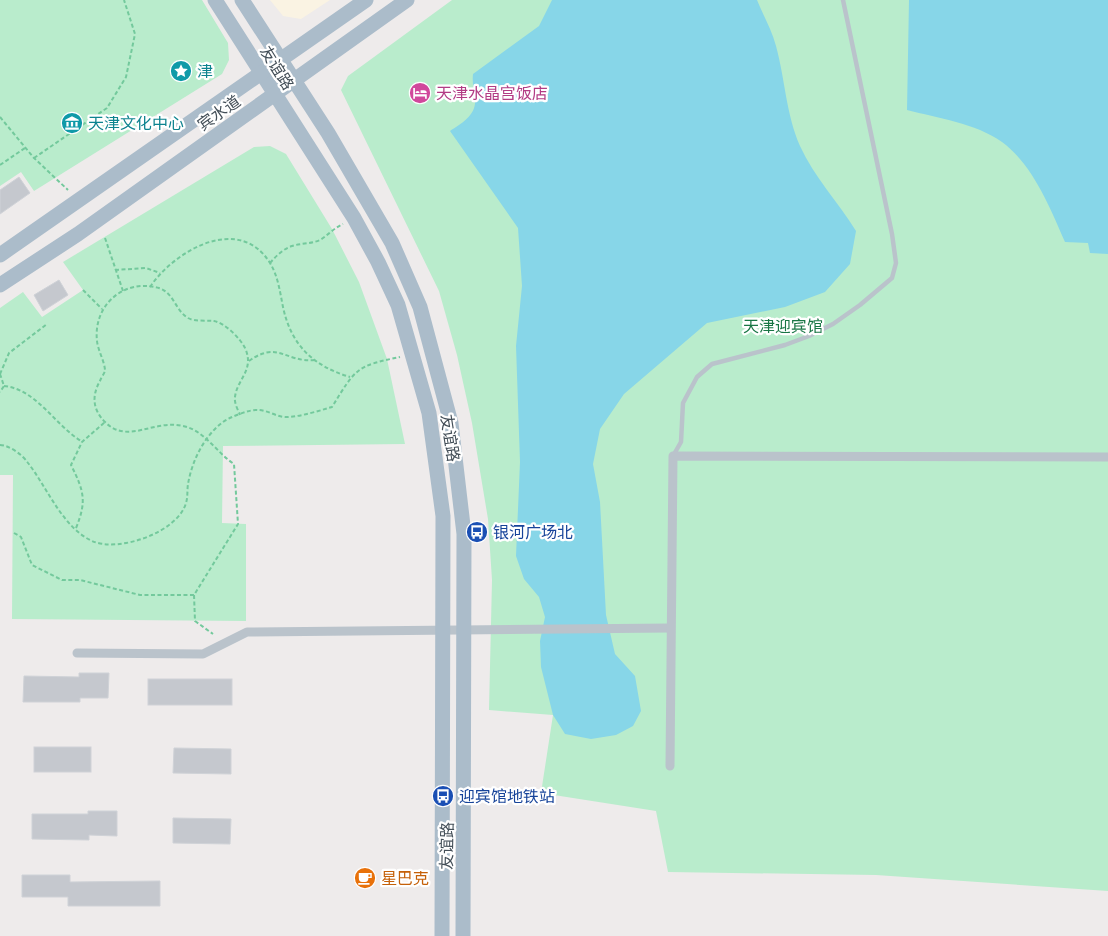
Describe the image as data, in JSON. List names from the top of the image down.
{
  "streets": {
    "main road": ["友谊路", "宾水道"]
  },
  "crossings": [
    ["友谊路", "宾水道"]
  ],
  "parks": ["天津迎宾馆"],
  "places": {
    "place": ["津"],
    "hotel": ["天津水晶宫饭店"],
    "museum": ["天津文化中心"],
    "bus stop": ["银河广场北", "迎宾馆地铁站"],
    "cafe": ["星巴克"]
  }
}
